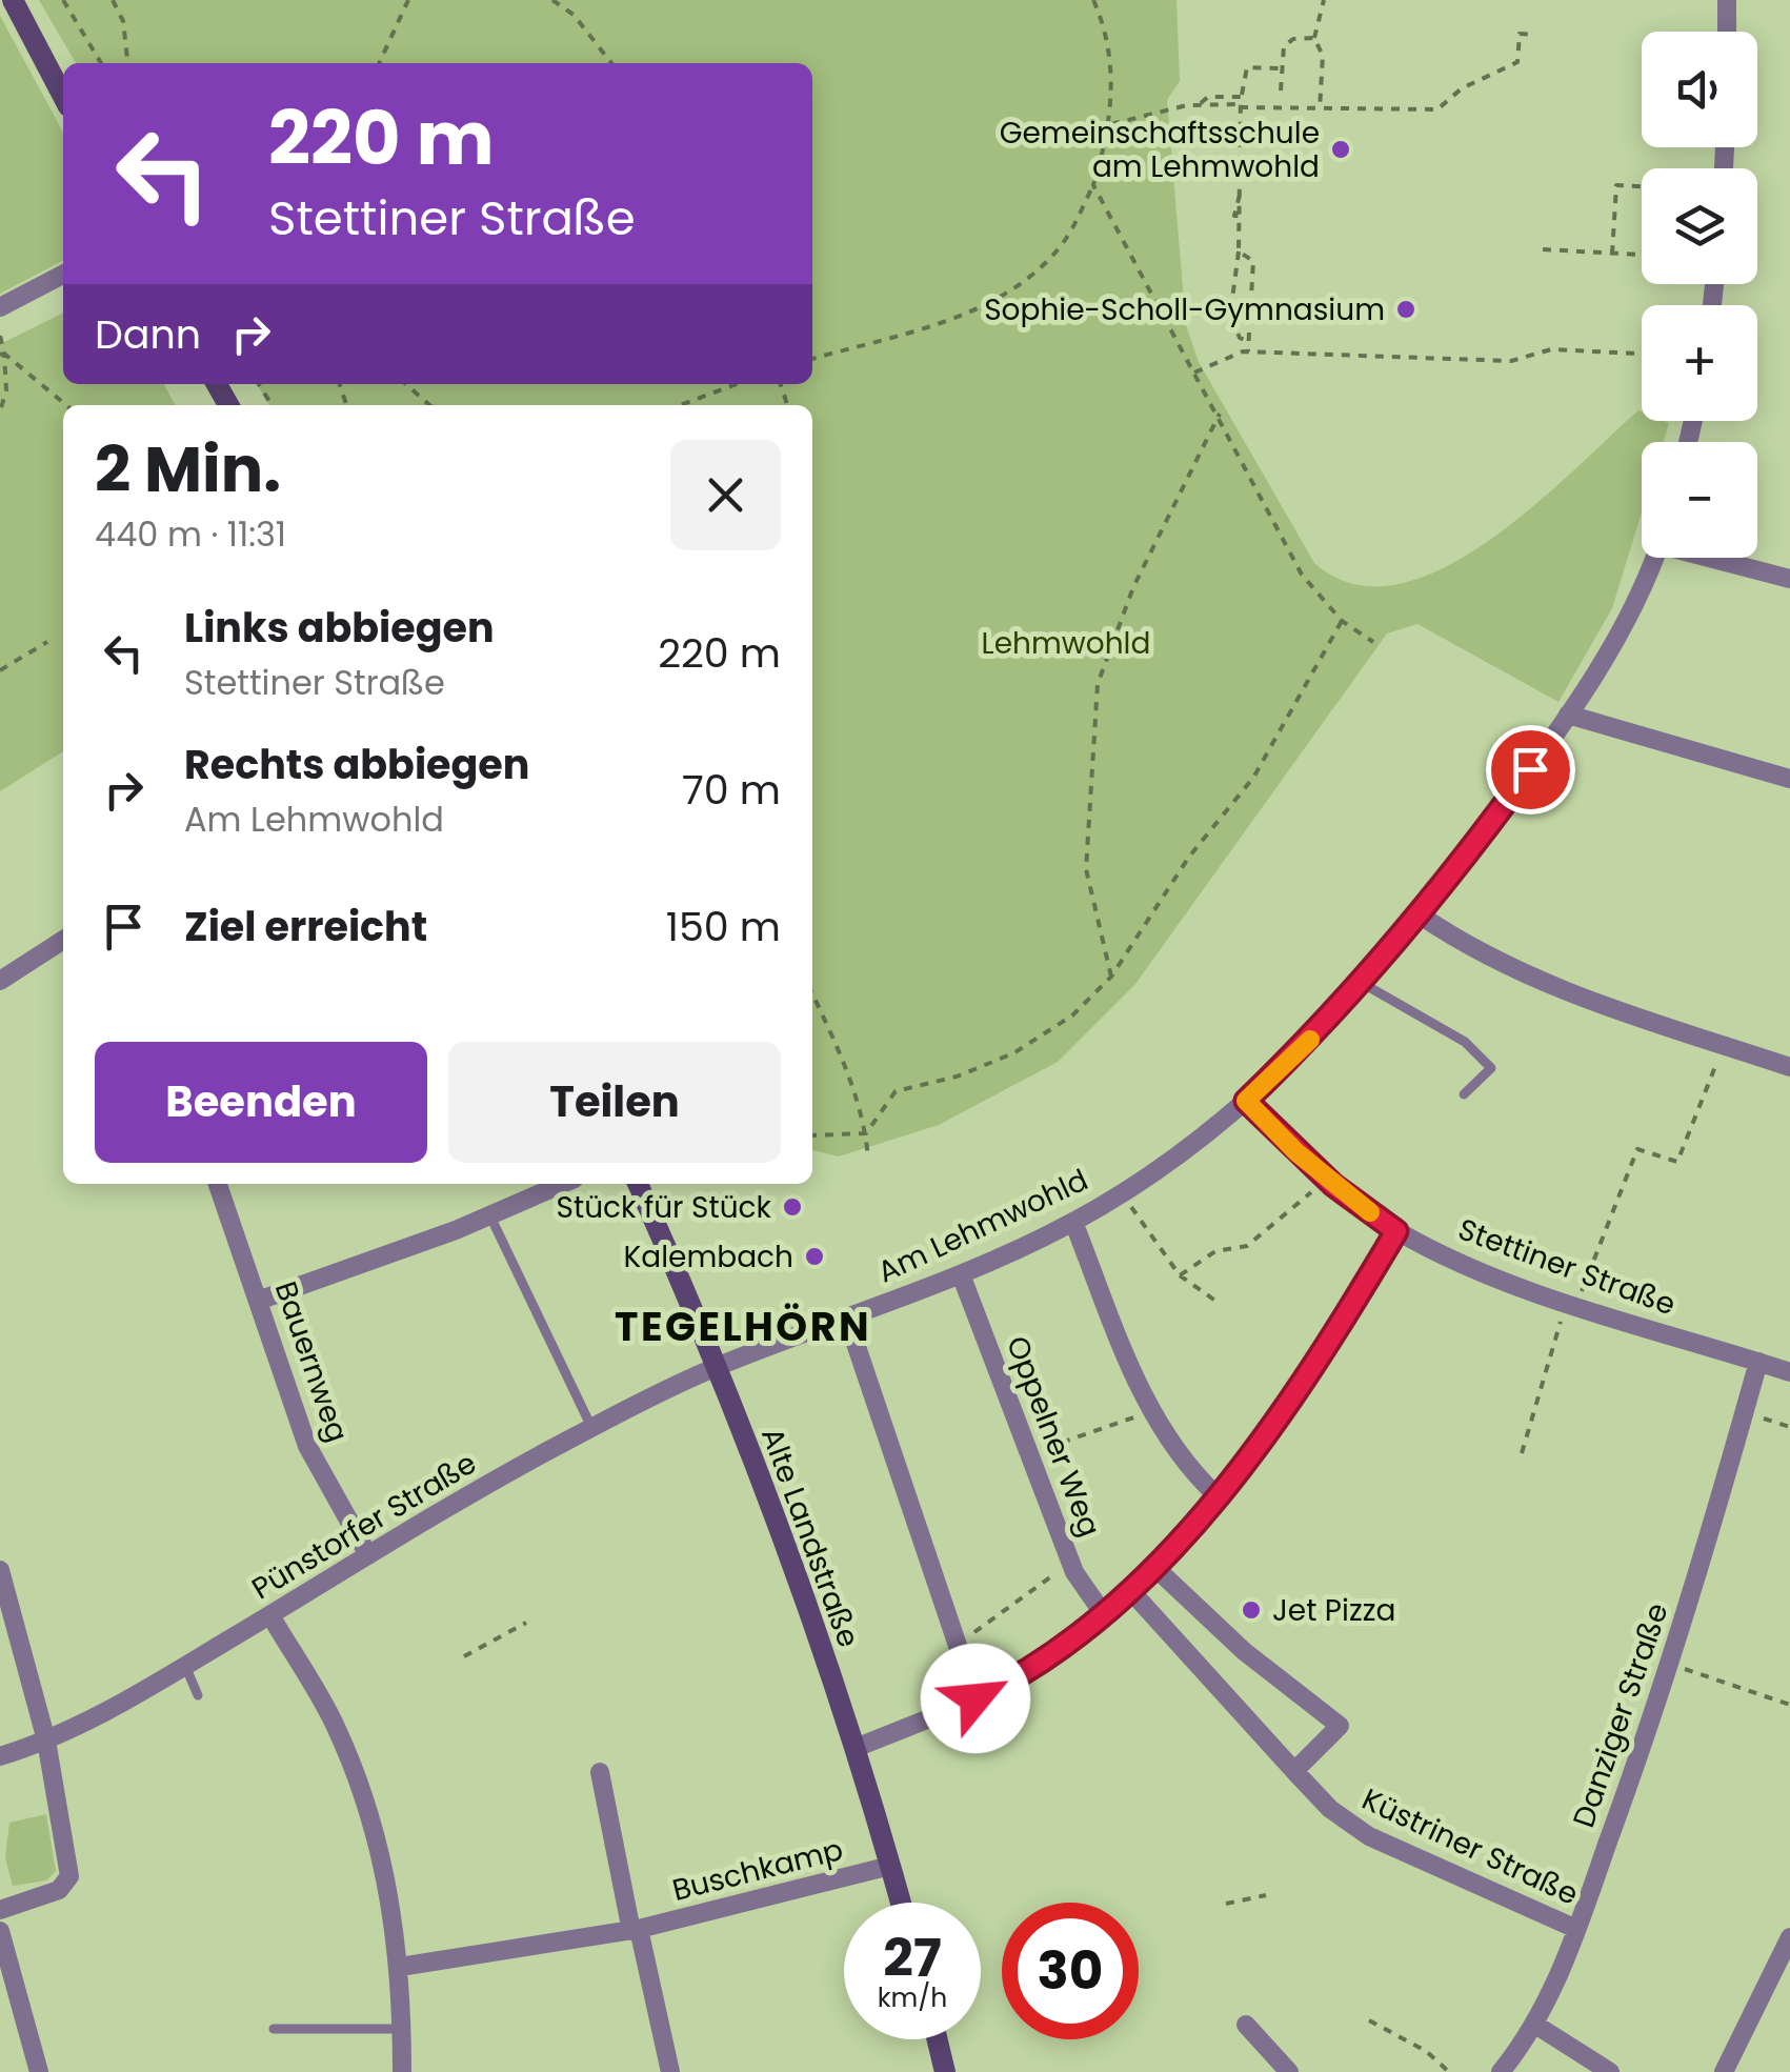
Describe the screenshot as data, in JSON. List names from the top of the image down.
{
  "streets": {
    "street": [
      "Am Lehmwohld",
      "Stettiner Straße",
      "Bauernweg",
      "Oppelner Weg",
      "Pünstorfer Straße",
      "Alte Landstraße",
      "Danziger Straße",
      "Küstriner Straße",
      "Buschkamp"
    ]
  },
  "crossings": [
    ["Am Lehmwohld", "Stettiner Straße"],
    ["Am Lehmwohld", "Oppelner Weg"],
    ["Am Lehmwohld", "Pünstorfer Straße"],
    ["Am Lehmwohld", "Alte Landstraße"],
    ["Stettiner Straße", "Danziger Straße"],
    ["Bauernweg", "Pünstorfer Straße"],
    ["Pünstorfer Straße", "Alte Landstraße"],
    ["Alte Landstraße", "Buschkamp"],
    ["Danziger Straße", "Küstriner Straße"]
  ],
  "districts": ["TEGELHÖRN"],
  "parks": ["Lehmwohld"],
  "places": [
    "Gemeinschaftsschule am Lehmwohld",
    "Sophie-Scholl-Gymnasium",
    "Stück für Stück",
    "Kalembach",
    "Jet Pizza"
  ],
  "page": {
    "map_buttons": ["+", "−"],
    "turn": ["220 m", "Stettiner Straße"],
    "then": "Dann",
    "heading": ["2 Min.", "440 m · 11:31"],
    "list": [
      {
        "name": "Links abbiegen",
        "note": "Stettiner Straße",
        "value": "220 m"
      },
      {
        "name": "Rechts abbiegen",
        "note": "Am Lehmwohld",
        "value": "70 m"
      },
      {
        "name": "Ziel erreicht",
        "value": "150 m"
      }
    ],
    "buttons": ["Beenden", "Teilen"],
    "speed": "27 km/h",
    "limit": "30"
  }
}
